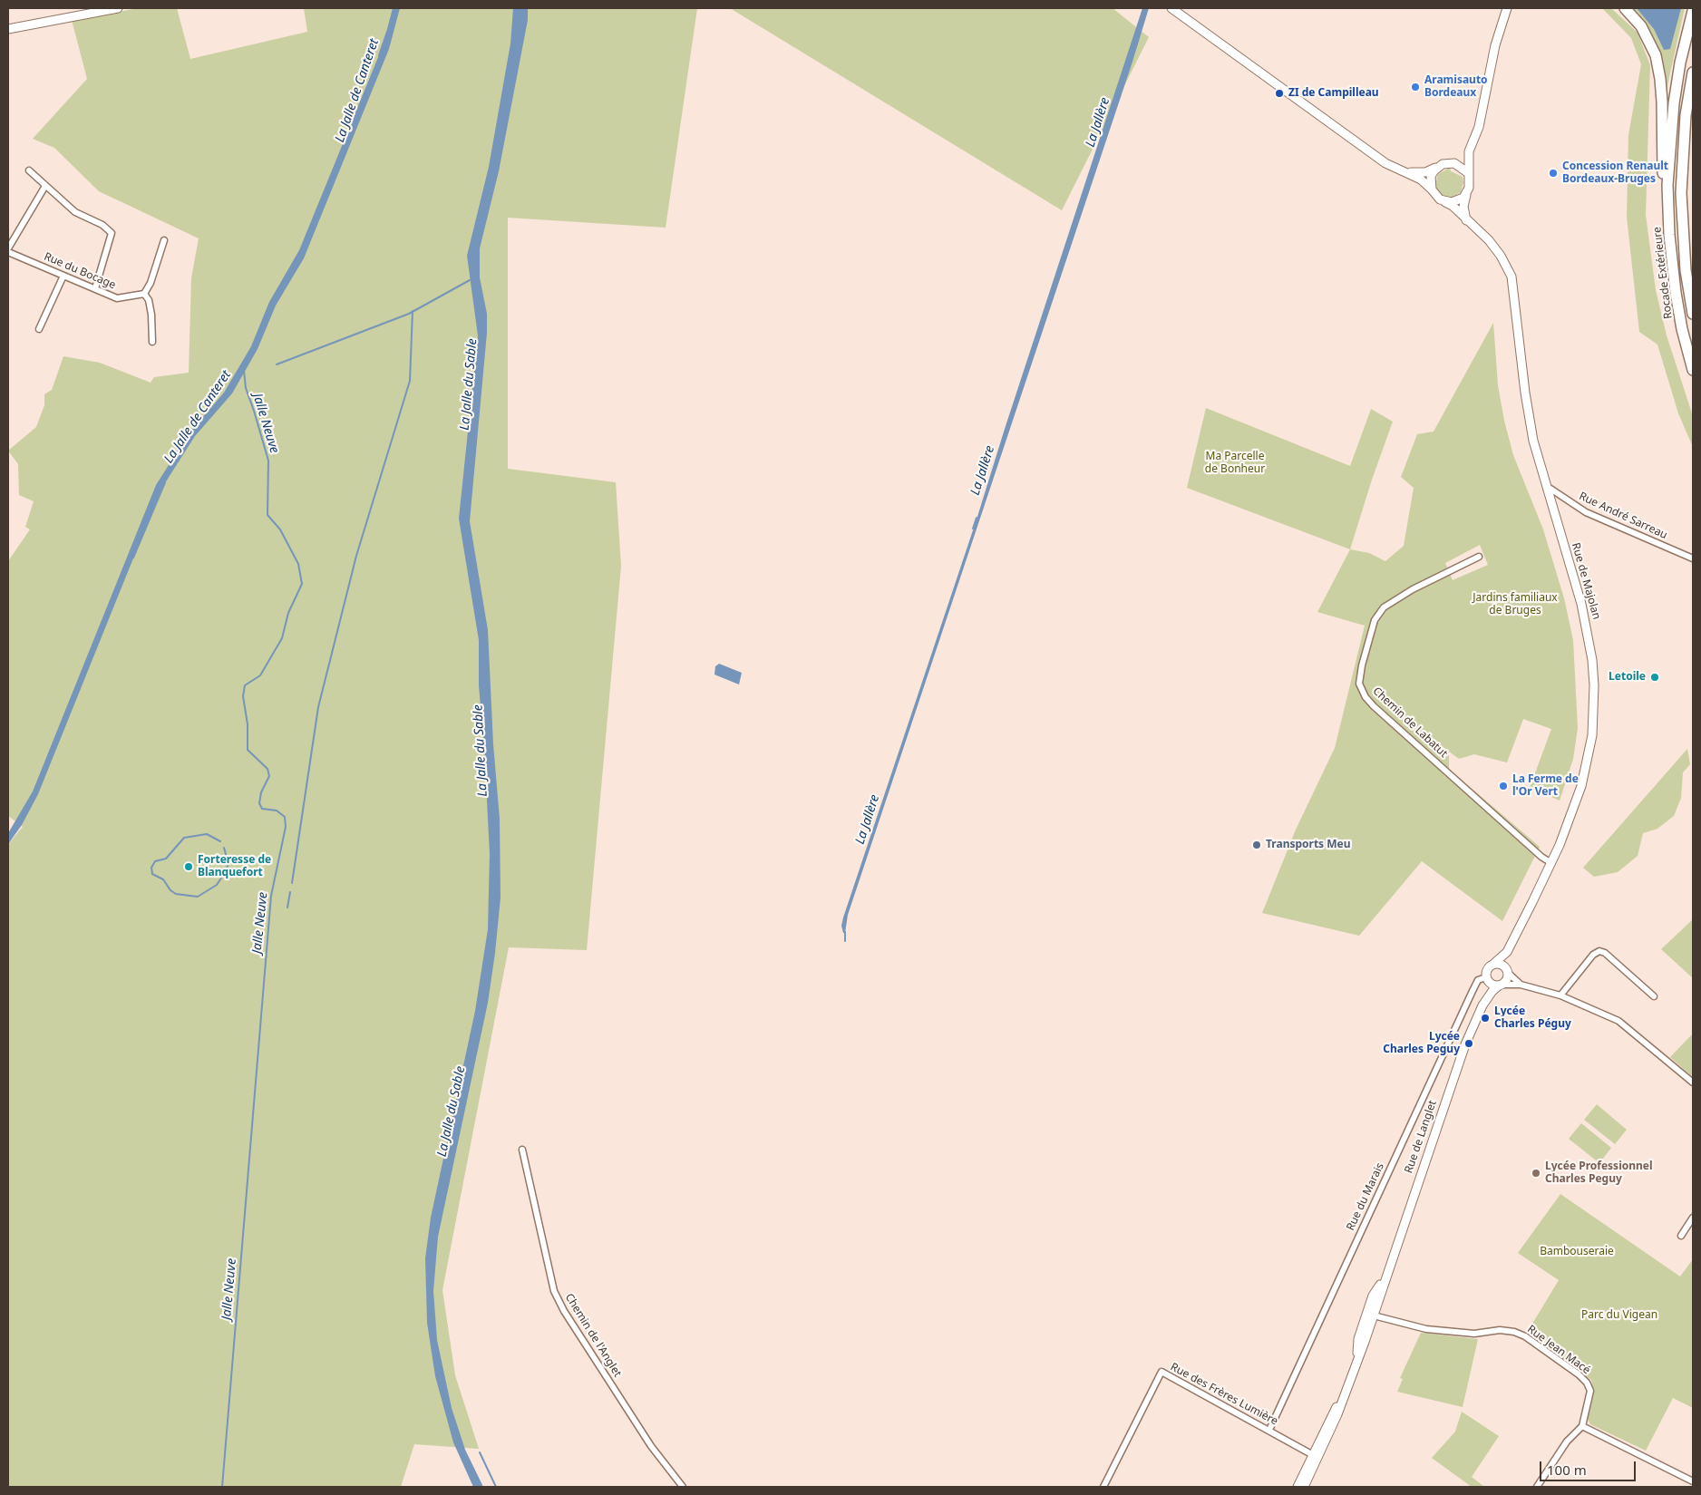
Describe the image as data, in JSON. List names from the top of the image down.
{
  "streets": {
    "highway": ["Rocade Extérieure"],
    "street": [
      "Rue du Bocage",
      "Rue André Sarreau",
      "Rue de Majolan",
      "Chemin de Labatut",
      "Rue de Langlet",
      "Rue du Marais",
      "Chemin de l'Anglet",
      "Rue Jean Macé",
      "Rue des Frères Lumière"
    ]
  },
  "crossings": [
    ["Rue André Sarreau", "Rue de Majolan"],
    ["Rue de Majolan", "Chemin de Labatut"],
    ["Rue de Majolan", "Rue de Langlet"],
    ["Rue de Majolan", "Rue du Marais"],
    ["Rue de Langlet", "Rue du Marais"],
    ["Rue de Langlet", "Rue Jean Macé"],
    ["Rue de Langlet", "Rue des Frères Lumière"],
    ["Rue du Marais", "Rue des Frères Lumière"]
  ],
  "water": [
    "La Jalle de Canteret",
    "La Jallère",
    "La Jalle du Sable",
    "Jalle Neuve"
  ],
  "parks": [
    "Ma Parcelle de Bonheur",
    "Jardins familiaux de Bruges",
    "Bambouseraie",
    "Parc du Vigean"
  ],
  "places": [
    "Aramisauto Bordeaux",
    "ZI de Campilleau",
    "Concession Renault Bordeaux-Bruges",
    "Letoile",
    "La Ferme de l'Or Vert",
    "Transports Meu",
    "Forteresse de Blanquefort",
    "Lycée Charles Péguy",
    "Lycée Charles Peguy",
    "Lycée Professionnel Charles Peguy"
  ],
  "scale_bar": "100 m"
}
